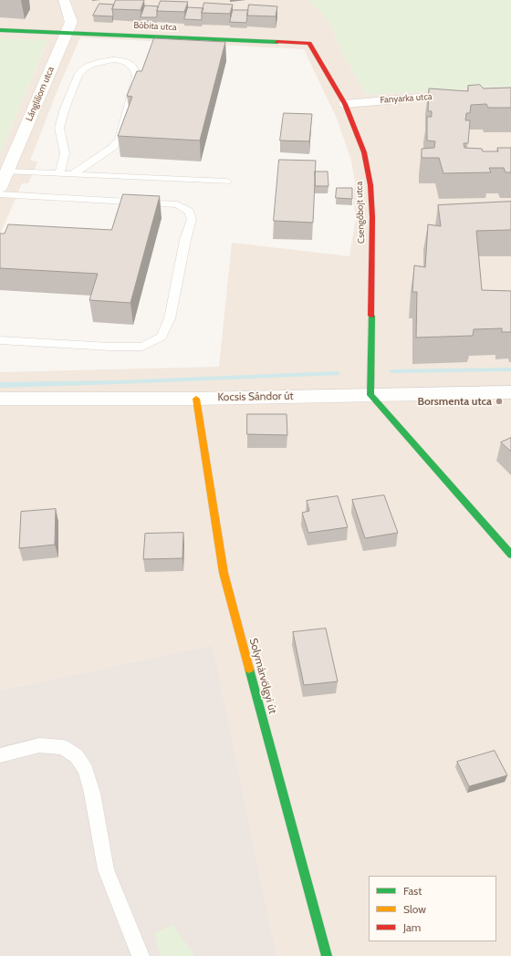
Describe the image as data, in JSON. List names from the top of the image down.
{
  "streets": {
    "street": [
      "Bóbita utca",
      "Lángliliom utca",
      "Fanyarka utca",
      "Csengőbojt utca",
      "Kocsis Sándor út",
      "Solymárvölgyi út"
    ]
  },
  "crossings": [
    ["Bóbita utca", "Lángliliom utca"],
    ["Bóbita utca", "Csengőbojt utca"],
    ["Fanyarka utca", "Csengőbojt utca"],
    ["Csengőbojt utca", "Kocsis Sándor út"],
    ["Kocsis Sándor út", "Solymárvölgyi út"]
  ],
  "places": ["Borsmenta utca"],
  "legend": ["Fast", "Slow", "Jam"]
}
